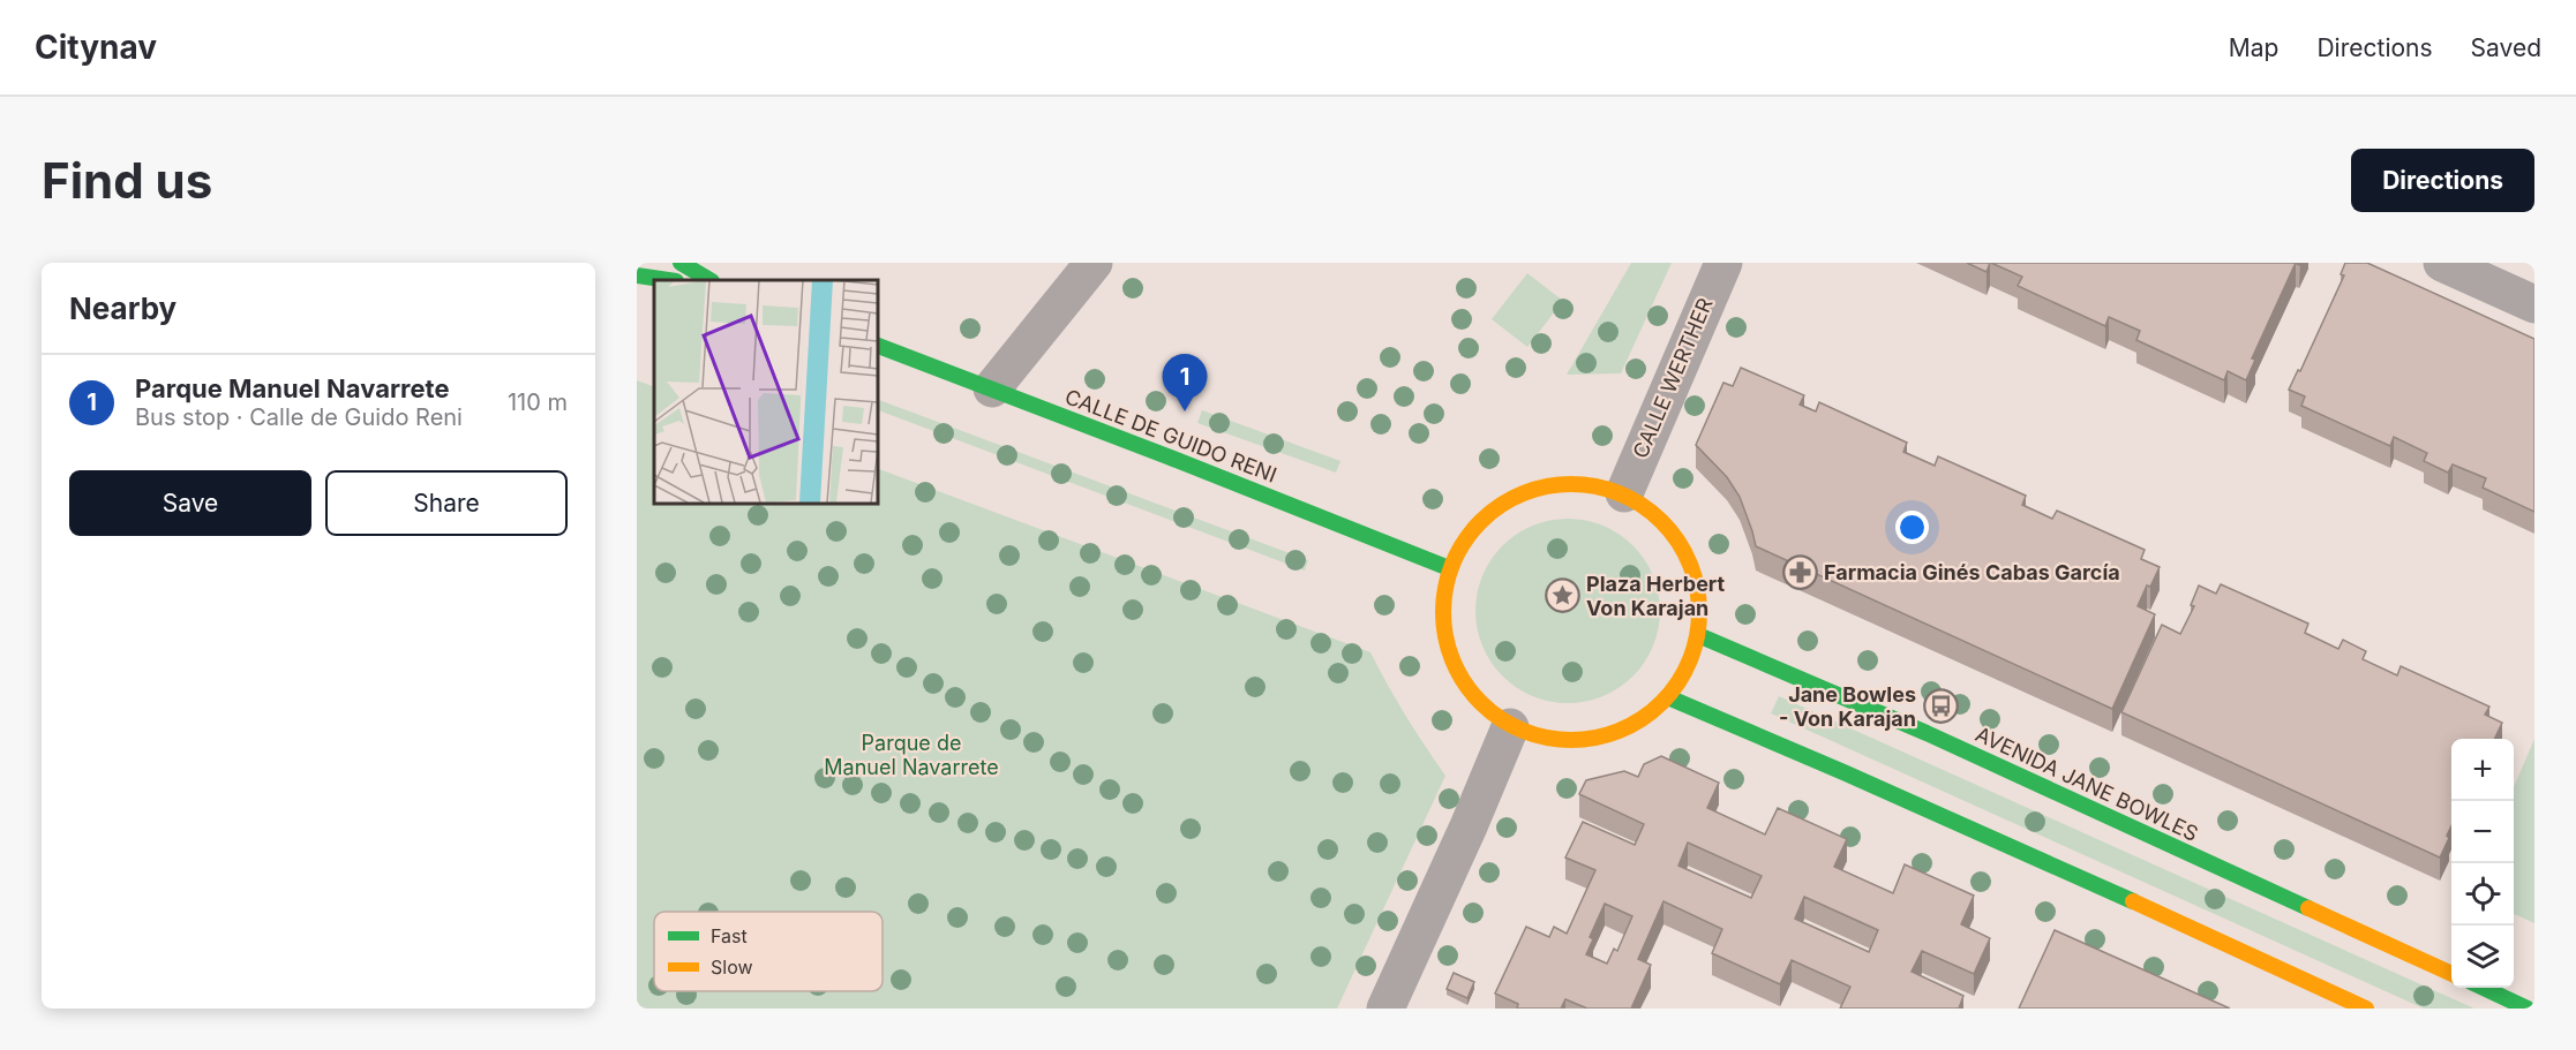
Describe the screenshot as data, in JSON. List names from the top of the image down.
{
  "streets": {
    "main road": ["CALLE DE GUIDO RENI", "AVENIDA JANE BOWLES"],
    "street": ["CALLE WERTHER"]
  },
  "parks": ["Parque de Manuel Navarrete"],
  "places": {
    "pharmacy": ["Farmacia Ginés Cabas García"],
    "place": ["Plaza Herbert Von Karajan"],
    "bus stop": ["Jane Bowles - Von Karajan"]
  },
  "legend": ["Fast", "Slow"],
  "page": {
    "header": "Citynav",
    "nav": ["Map", "Directions", "Saved"],
    "buttons": [
      "Directions",
      ["Save", "Share"]
    ],
    "title": "Find us",
    "heading": "Nearby",
    "list": [
      {
        "mark": "1",
        "name": "Parque Manuel Navarrete",
        "note": "Bus stop · Calle de Guido Reni",
        "value": "110 m"
      }
    ],
    "pins": "1",
    "map_buttons": ["+", "−"]
  }
}
